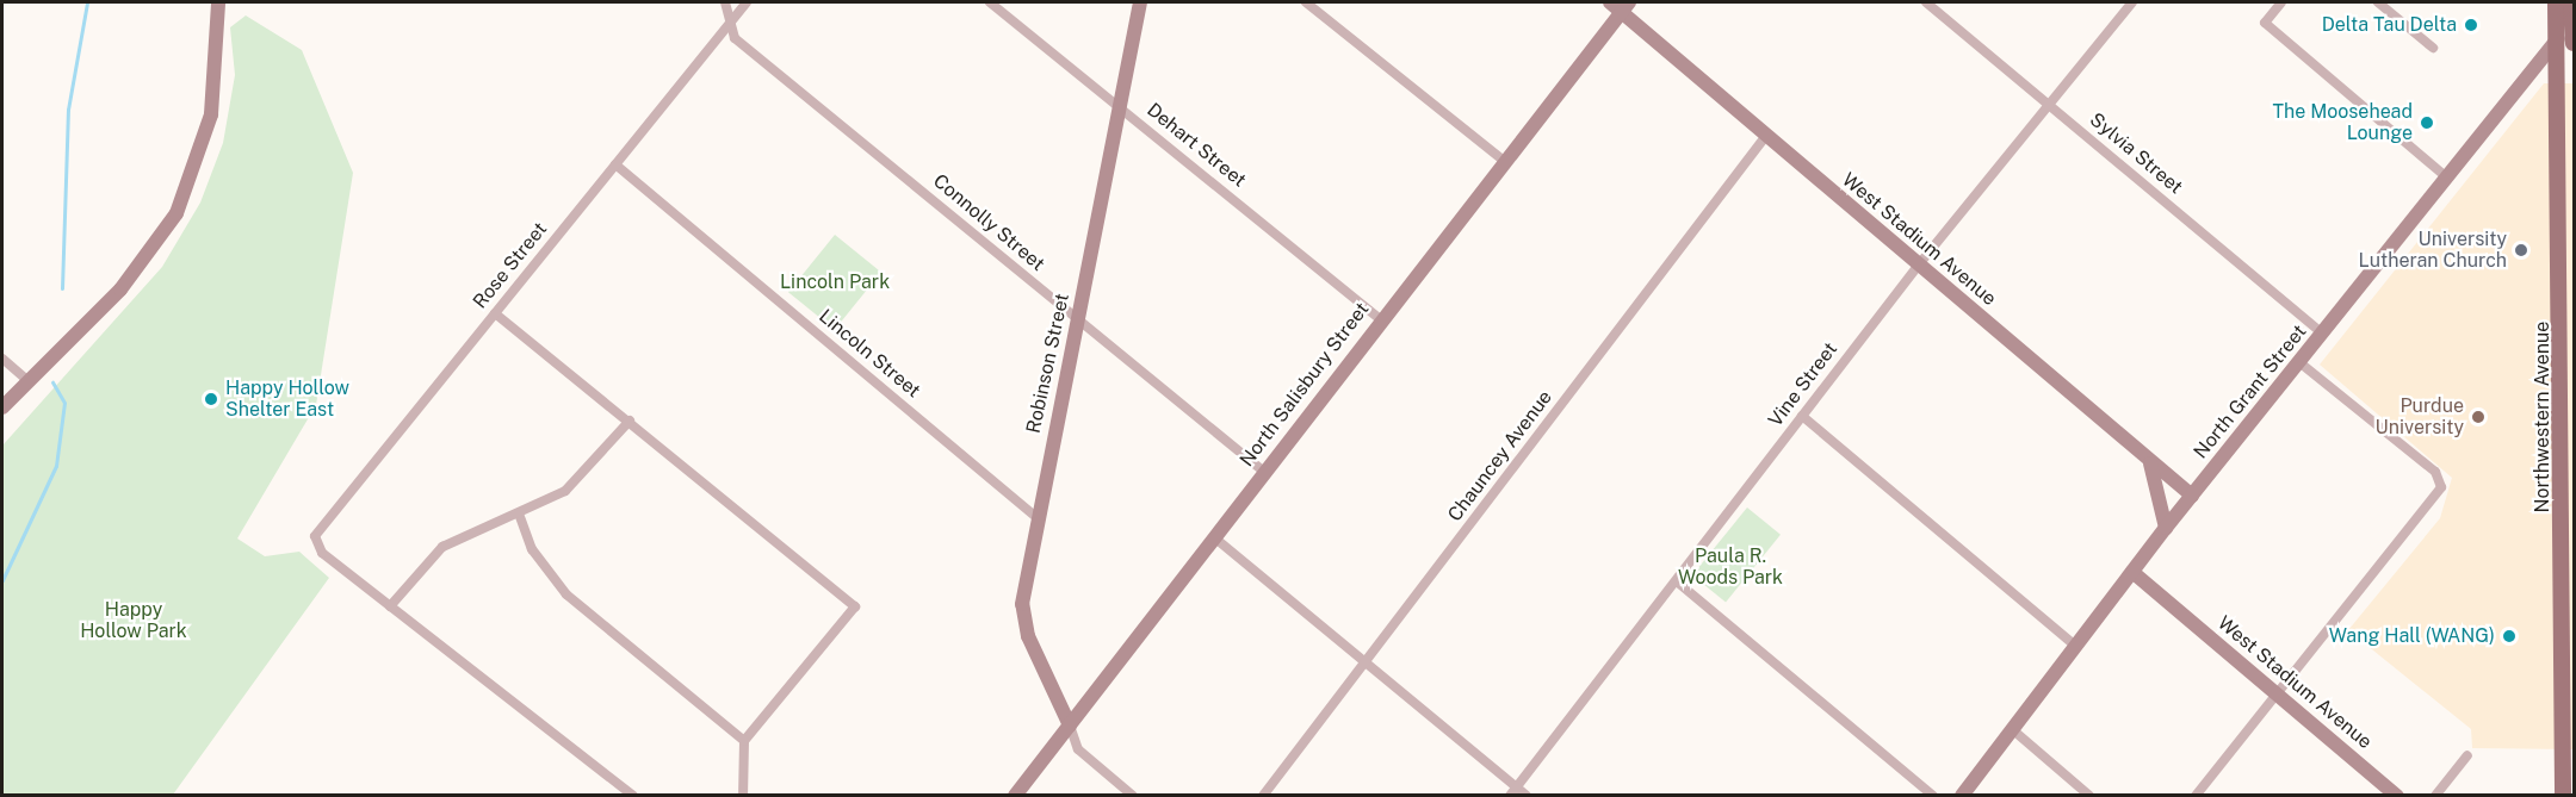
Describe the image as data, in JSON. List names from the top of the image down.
{
  "streets": {
    "main road": ["Northwestern Avenue"],
    "street": [
      "Dehart Street",
      "Sylvia Street",
      "Connolly Street",
      "West Stadium Avenue",
      "Rose Street",
      "Lincoln Street",
      "Robinson Street",
      "North Salisbury Street",
      "Vine Street",
      "North Grant Street",
      "Chauncey Avenue"
    ]
  },
  "crossings": [
    ["Dehart Street", "Robinson Street"],
    ["Dehart Street", "North Salisbury Street"],
    ["Sylvia Street", "Vine Street"],
    ["Sylvia Street", "North Grant Street"],
    ["Connolly Street", "Rose Street"],
    ["Connolly Street", "Robinson Street"],
    ["Connolly Street", "North Salisbury Street"],
    ["West Stadium Avenue", "North Salisbury Street"],
    ["West Stadium Avenue", "Vine Street"],
    ["West Stadium Avenue", "North Grant Street"],
    ["West Stadium Avenue", "Chauncey Avenue"],
    ["Rose Street", "Lincoln Street"],
    ["Lincoln Street", "Robinson Street"],
    ["Robinson Street", "North Salisbury Street"],
    ["North Grant Street", "Northwestern Avenue"]
  ],
  "parks": ["Lincoln Park", "Paula R. Woods Park", "Happy Hollow Park"],
  "places": [
    "Delta Tau Delta",
    "The Moosehead Lounge",
    "University Lutheran Church",
    "Happy Hollow Shelter East",
    "Purdue University",
    "Wang Hall (WANG)"
  ]
}
